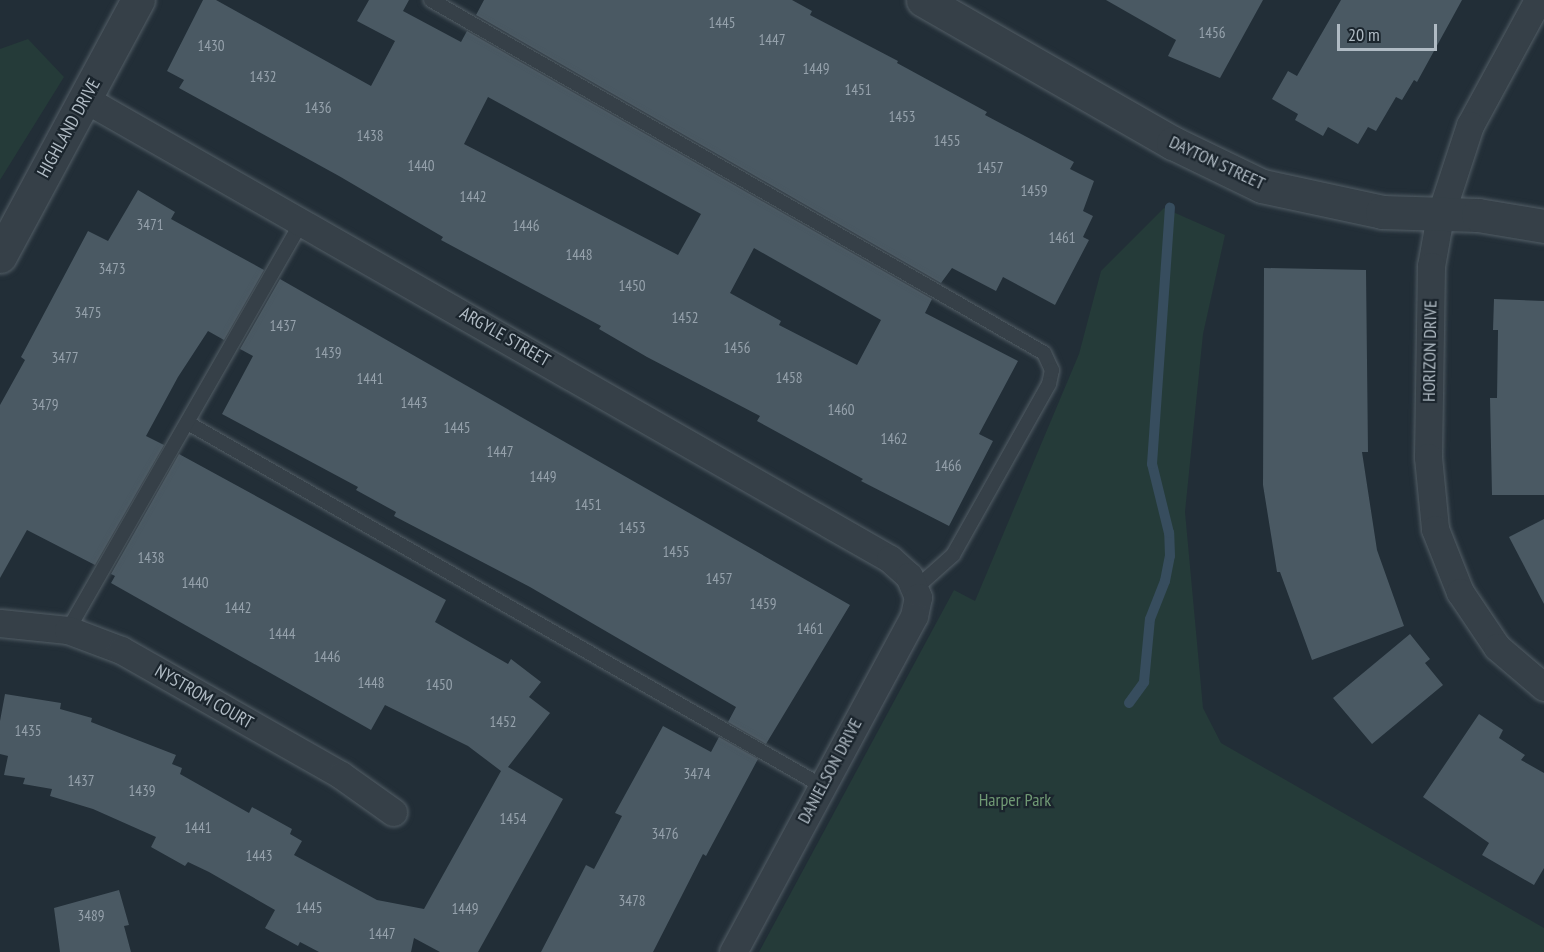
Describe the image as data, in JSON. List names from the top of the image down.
{
  "streets": {
    "street": [
      "HIGHLAND DRIVE",
      "DAYTON STREET",
      "ARGYLE STREET",
      "HORIZON DRIVE",
      "NYSTROM COURT",
      "DANIELSON DRIVE"
    ]
  },
  "crossings": [
    ["HIGHLAND DRIVE", "ARGYLE STREET"],
    ["DAYTON STREET", "HORIZON DRIVE"],
    ["ARGYLE STREET", "DANIELSON DRIVE"]
  ],
  "parks": ["Harper Park"],
  "house_numbers": [
    "1445",
    "1456",
    "1447",
    "1430",
    "1449",
    "1432",
    "1451",
    "1436",
    "1453",
    "1438",
    "1455",
    "1440",
    "1457",
    "1459",
    "1442",
    "3471",
    "1446",
    "1461",
    "1448",
    "3473",
    "1450",
    "3475",
    "1452",
    "1437",
    "1456",
    "1439",
    "3477",
    "1458",
    "1441",
    "1443",
    "3479",
    "1460",
    "1445",
    "1462",
    "1447",
    "1466",
    "1449",
    "1451",
    "1453",
    "1455",
    "1438",
    "1457",
    "1440",
    "1459",
    "1442",
    "1461",
    "1444",
    "1446",
    "1448",
    "1450",
    "1452",
    "1435",
    "3474",
    "1437",
    "1439",
    "1454",
    "1441",
    "3476",
    "1443",
    "3478",
    "1445",
    "1449",
    "3489",
    "1447"
  ],
  "scale_bar": "20 m"
}
